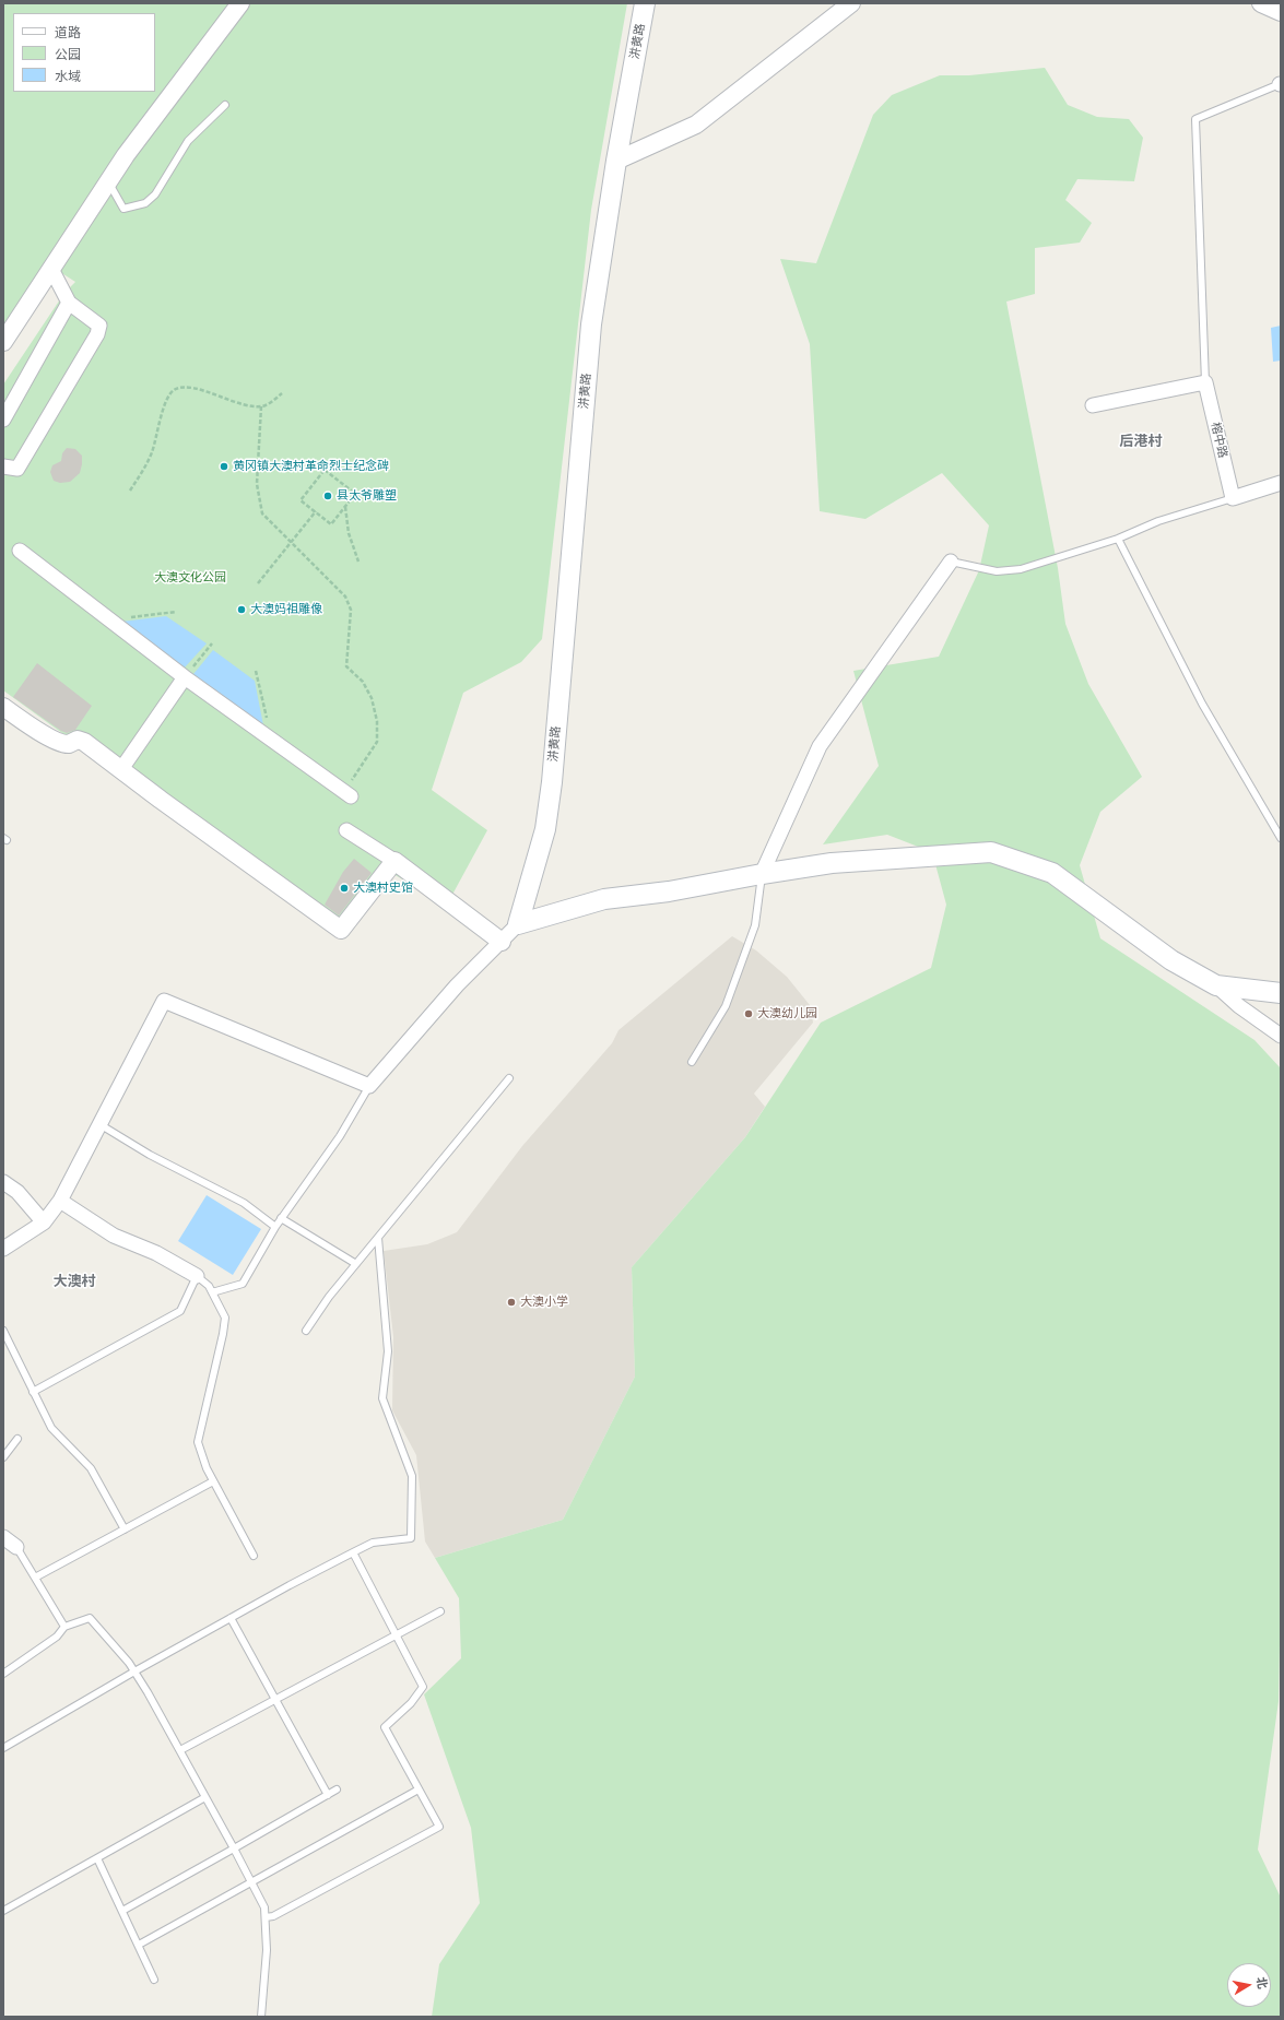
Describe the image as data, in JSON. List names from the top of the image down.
{
  "streets": {
    "main road": ["汫黄路"],
    "street": ["榕中路"]
  },
  "districts": ["后港村", "大澳村"],
  "parks": ["大澳文化公园"],
  "places": [
    "黄冈镇大澳村革命烈士纪念碑",
    "县太爷雕塑",
    "大澳妈祖雕像",
    "大澳村史馆",
    "大澳幼儿园",
    "大澳小学"
  ],
  "legend": ["道路", "公园", "水域"],
  "north": "right"
}
